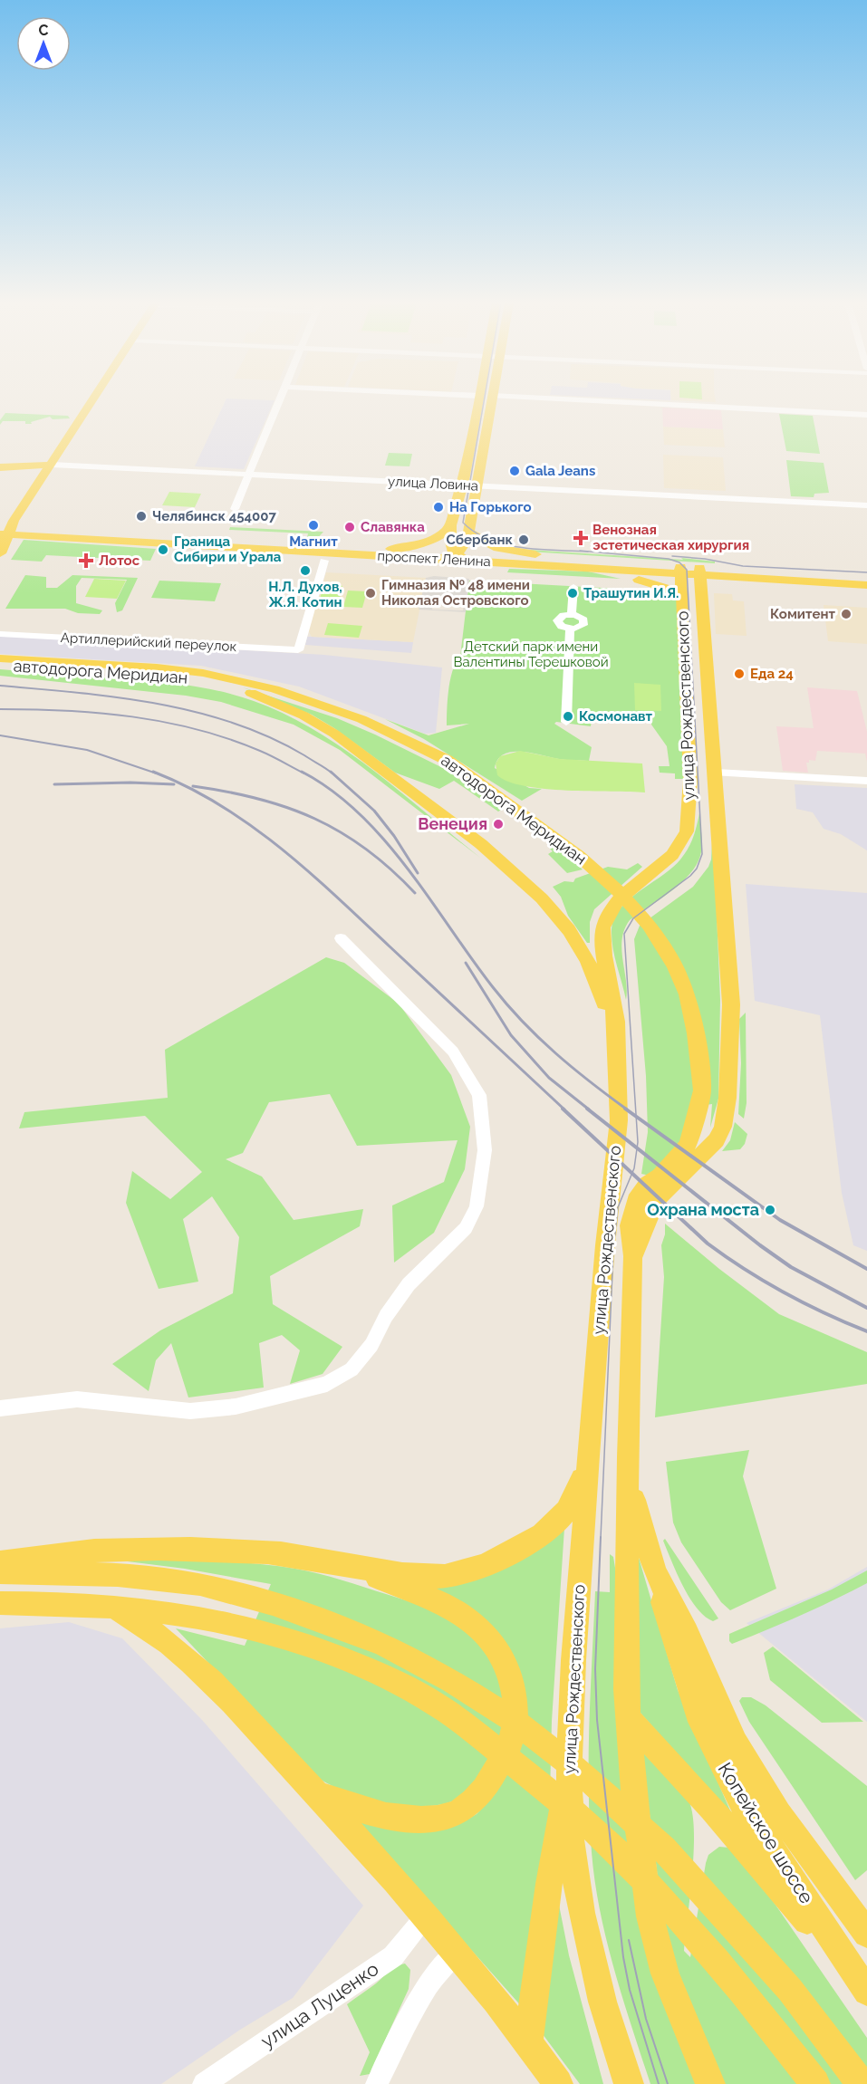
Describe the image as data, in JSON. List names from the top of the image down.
{
  "streets": {
    "main road": [
      "улица Ловина",
      "проспект Ленина",
      "автодорога Меридиан",
      "улица Рождественского",
      "Копейское шоссе"
    ],
    "street": ["Артиллерийский переулок", "улица Луценко"]
  },
  "crossings": [
    ["проспект Ленина", "улица Рождественского"],
    ["автодорога Меридиан", "улица Рождественского"],
    ["улица Рождественского", "Копейское шоссе"]
  ],
  "parks": ["Детский парк имени Валентины Терешковой"],
  "places": {
    "other": [
      "Gala Jeans",
      "На Горького",
      "Челябинск 454007",
      "Магнит",
      "Славянка",
      "Сбербанк",
      "Граница Сибири и Урала",
      "Н.Л. Духов, Ж.Я. Котин",
      "Гимназия № 48 имени Николая Островского",
      "Трашутин И.Я.",
      "Комитент",
      "Еда 24",
      "Космонавт",
      "Венеция",
      "Охрана моста"
    ],
    "health": ["Венозная эстетическая хирургия", "Лотос"]
  },
  "north": "top"
}
